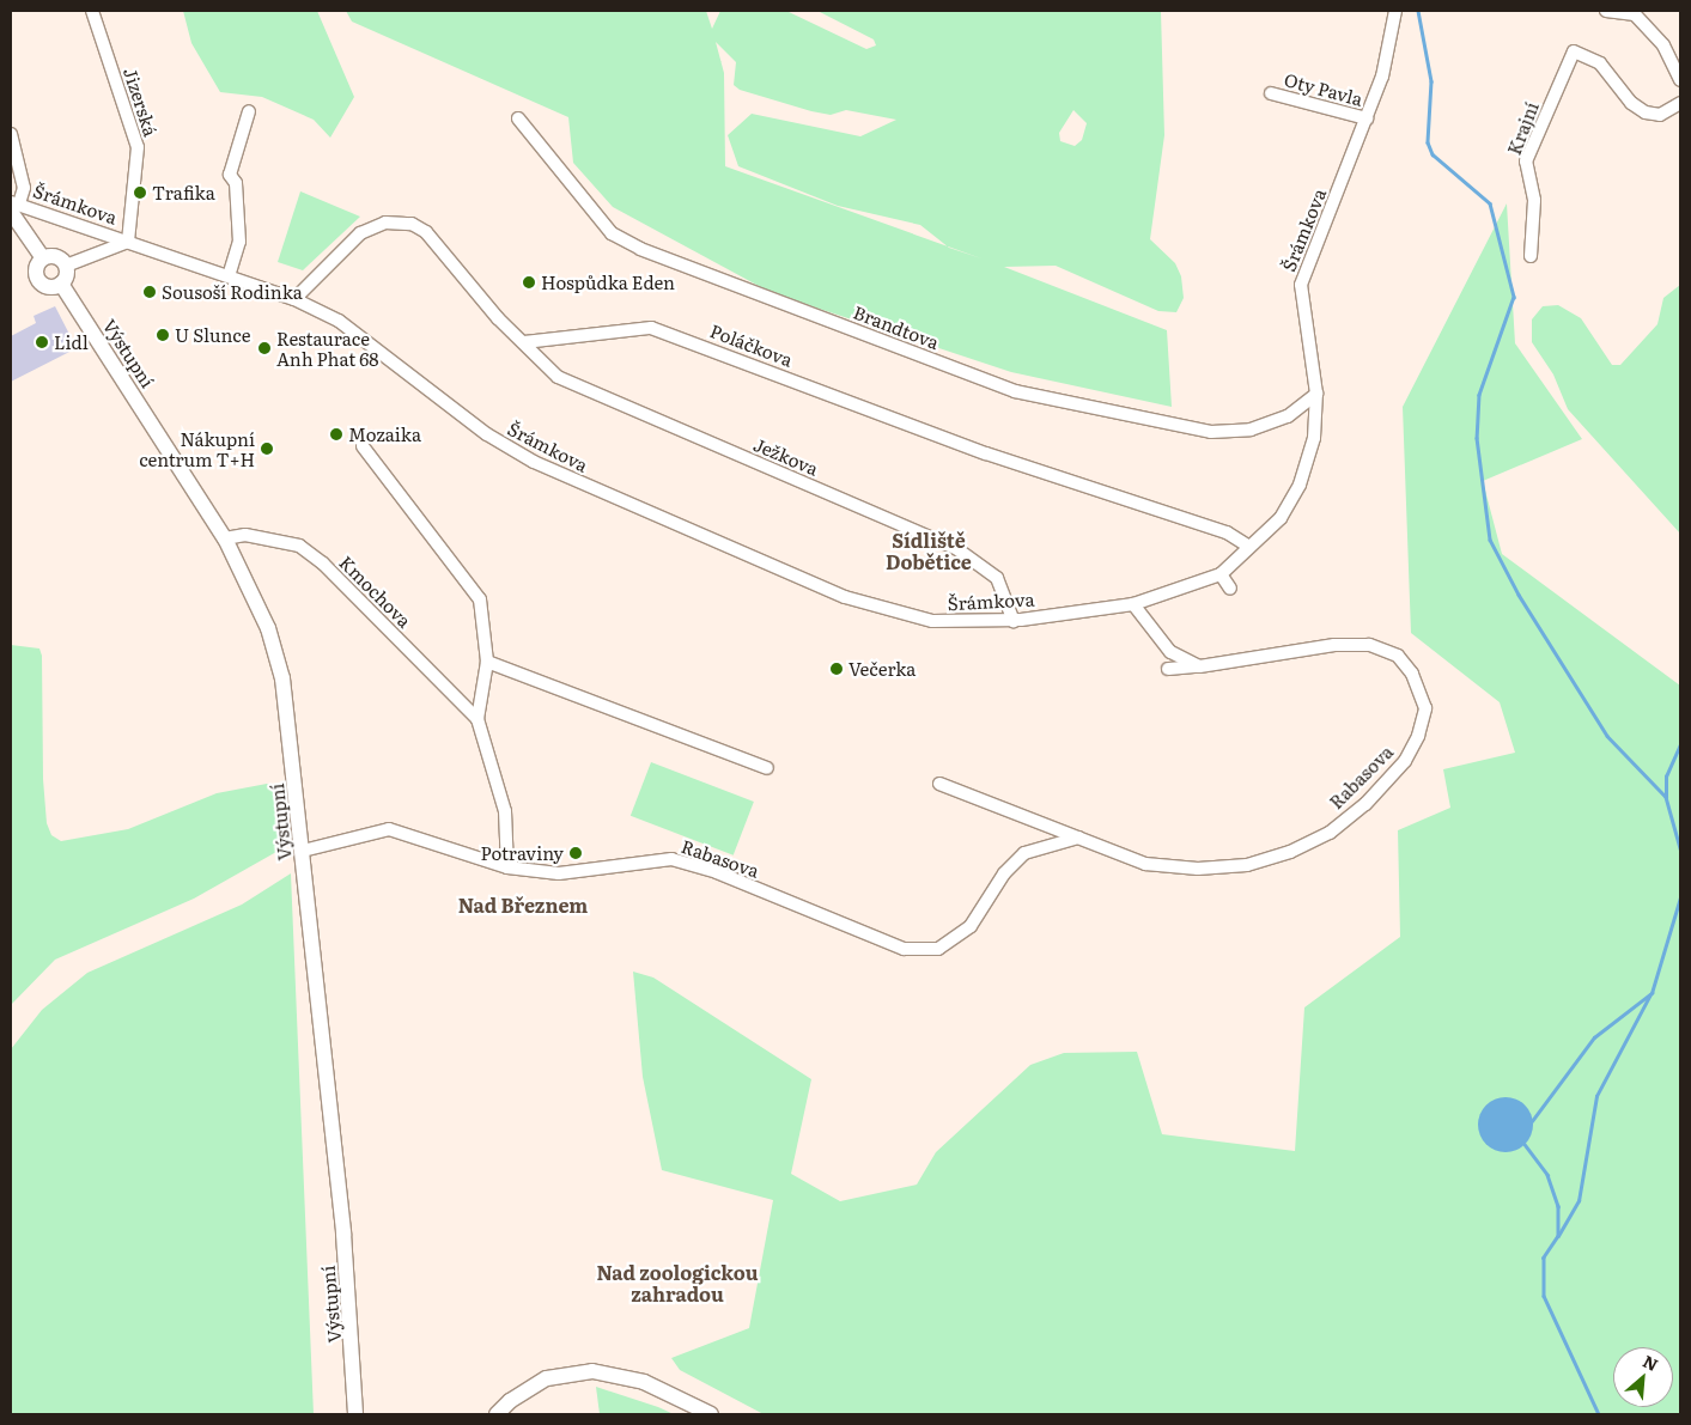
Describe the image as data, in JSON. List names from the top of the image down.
{
  "streets": {
    "street": [
      "Oty Pavla",
      "Jizerská",
      "Krajní",
      "Šrámkova",
      "Brandtova",
      "Poláčkova",
      "Výstupní",
      "Ježkova",
      "Kmochova",
      "Rabasova"
    ]
  },
  "crossings": [
    ["Oty Pavla", "Šrámkova"],
    ["Jizerská", "Šrámkova"],
    ["Šrámkova", "Brandtova"],
    ["Šrámkova", "Poláčkova"],
    ["Šrámkova", "Výstupní"],
    ["Šrámkova", "Ježkova"],
    ["Poláčkova", "Ježkova"],
    ["Výstupní", "Kmochova"],
    ["Výstupní", "Rabasova"],
    ["Kmochova", "Rabasova"]
  ],
  "districts": ["Sídliště Dobětice", "Nad Březnem", "Nad zoologickou zahradou"],
  "places": [
    "Trafika",
    "Hospůdka Eden",
    "Sousoší Rodinka",
    "U Slunce",
    "Lidl",
    "Restaurace Anh Phat 68",
    "Mozaika",
    "Nákupní centrum T+H",
    "Večerka",
    "Potraviny"
  ],
  "north": "top right"
}
